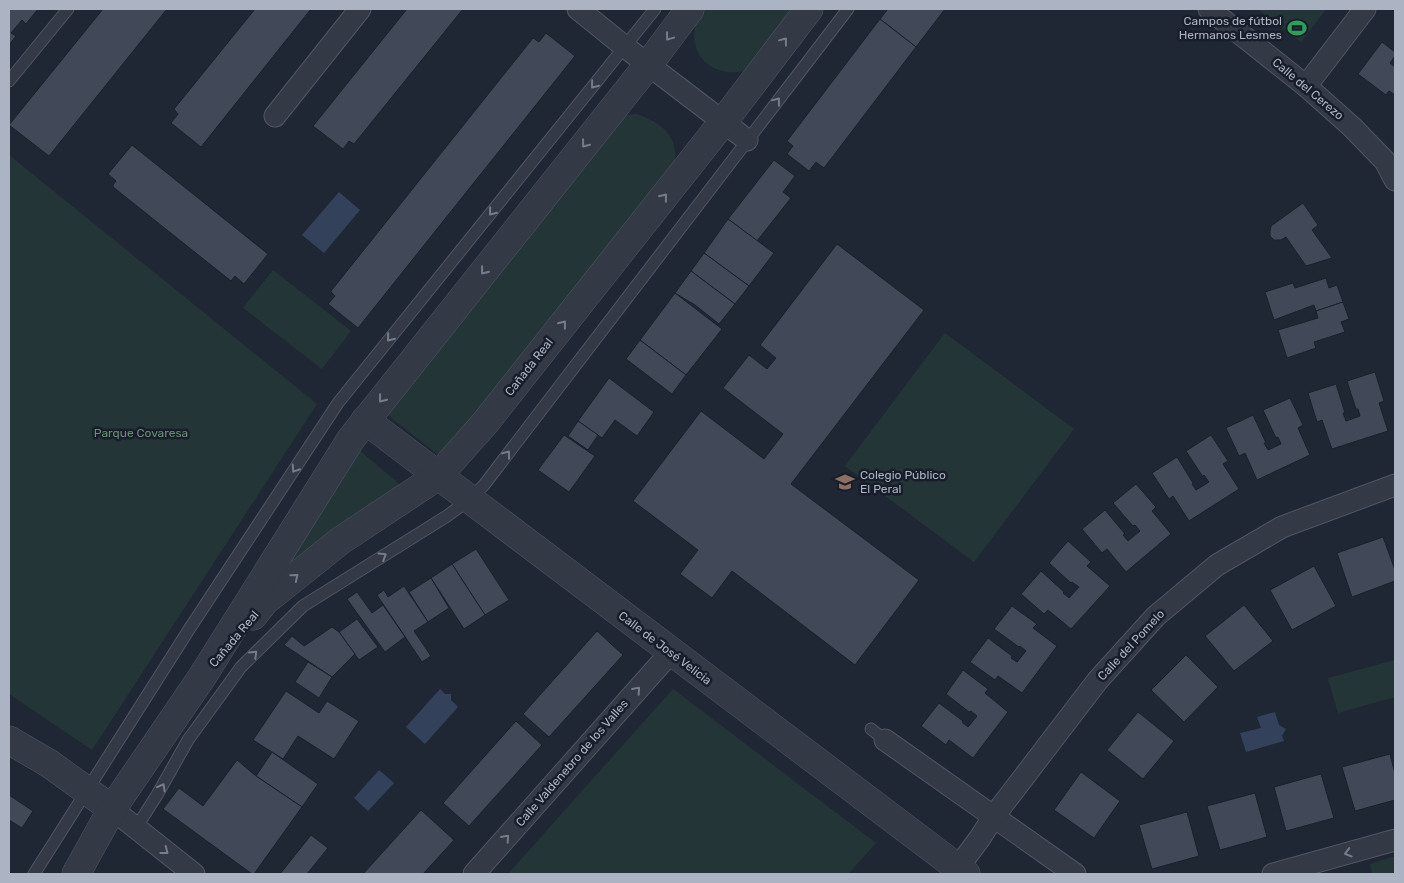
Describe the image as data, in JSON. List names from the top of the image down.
{
  "streets": {
    "street": [
      "Calle del Cerezo",
      "Cañada Real",
      "Calle del Pomelo",
      "Calle de José Velicia",
      "Calle Valdenebro de los Valles"
    ]
  },
  "crossings": [
    ["Cañada Real", "Calle de José Velicia"],
    ["Calle del Pomelo", "Calle de José Velicia"],
    ["Calle de José Velicia", "Calle Valdenebro de los Valles"]
  ],
  "one_way": ["Calle Valdenebro de los Valles"],
  "parks": ["Parque Covaresa"],
  "places": {
    "sports": ["Campos de fútbol Hermanos Lesmes"],
    "school or university": ["Colegio Público El Peral"]
  }
}
